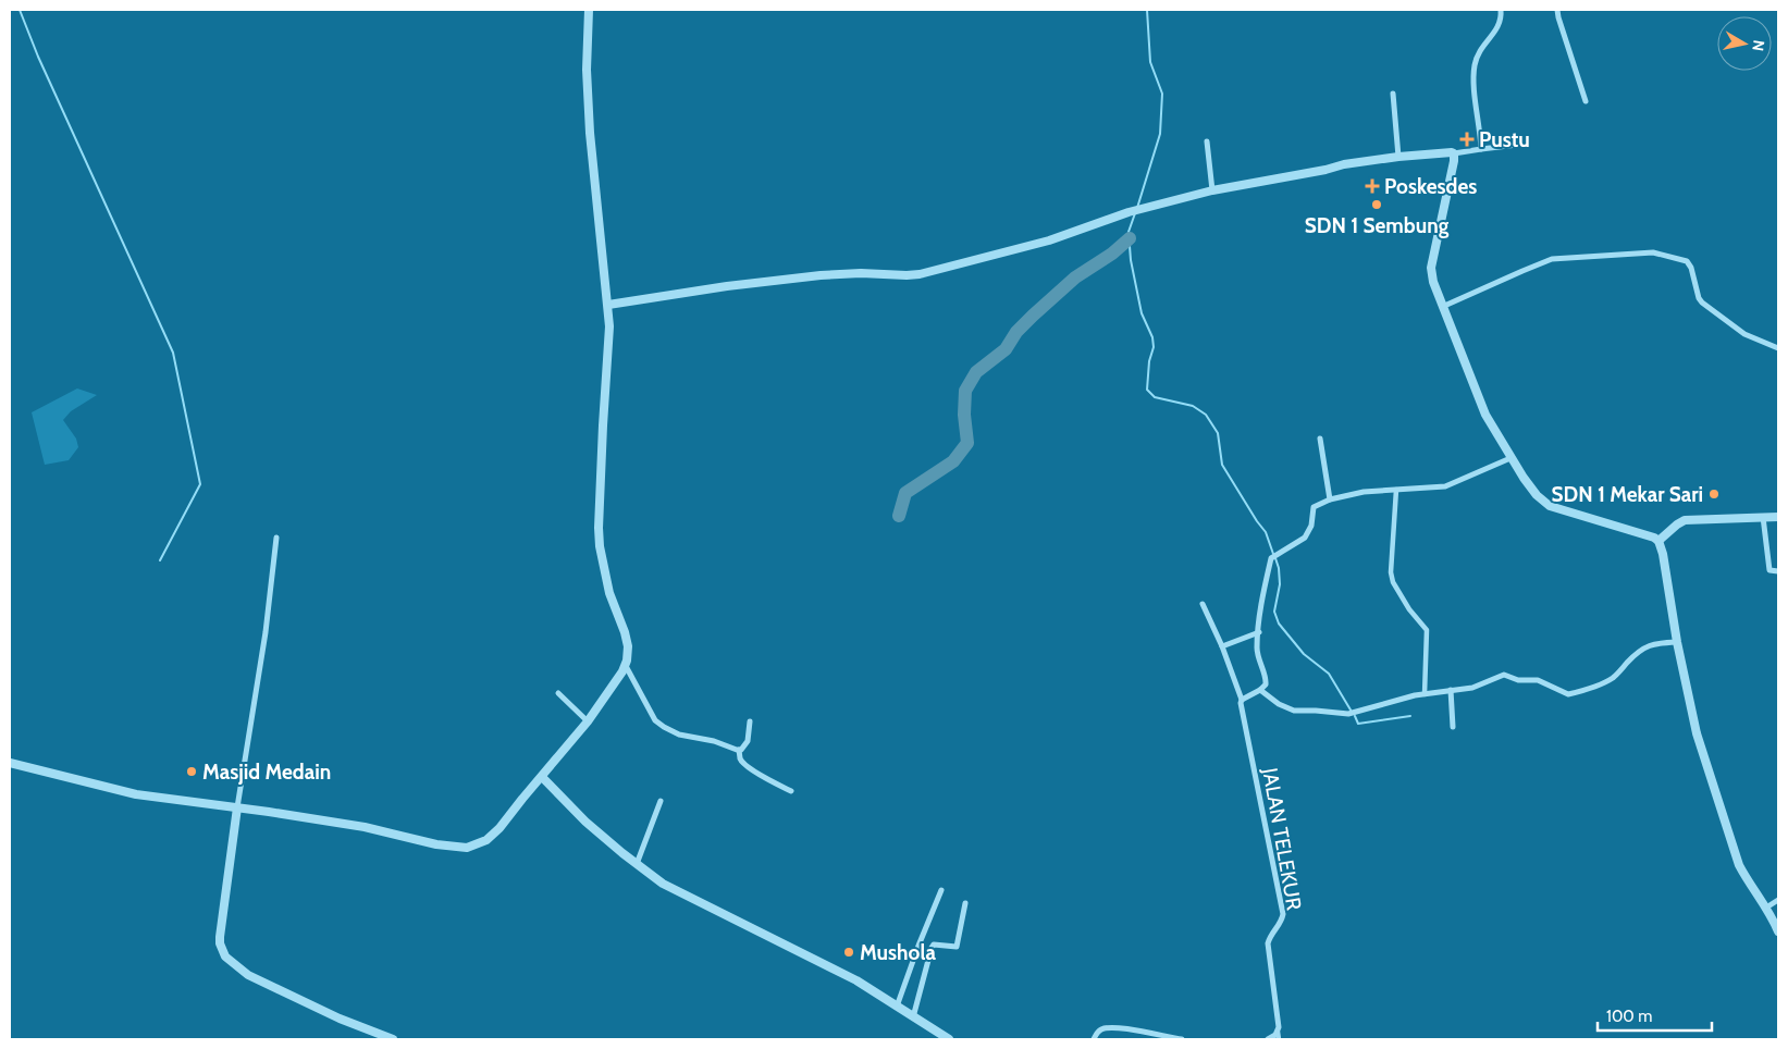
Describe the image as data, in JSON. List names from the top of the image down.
{
  "streets": {
    "street": ["JALAN TELEKUR"]
  },
  "places": {
    "health": ["Pustu", "Poskesdes"],
    "other": [
      "SDN 1 Sembung",
      "SDN 1 Mekar Sari",
      "Masjid Medain",
      "Mushola"
    ]
  },
  "scale_bar": "100 m",
  "north": "right"
}
